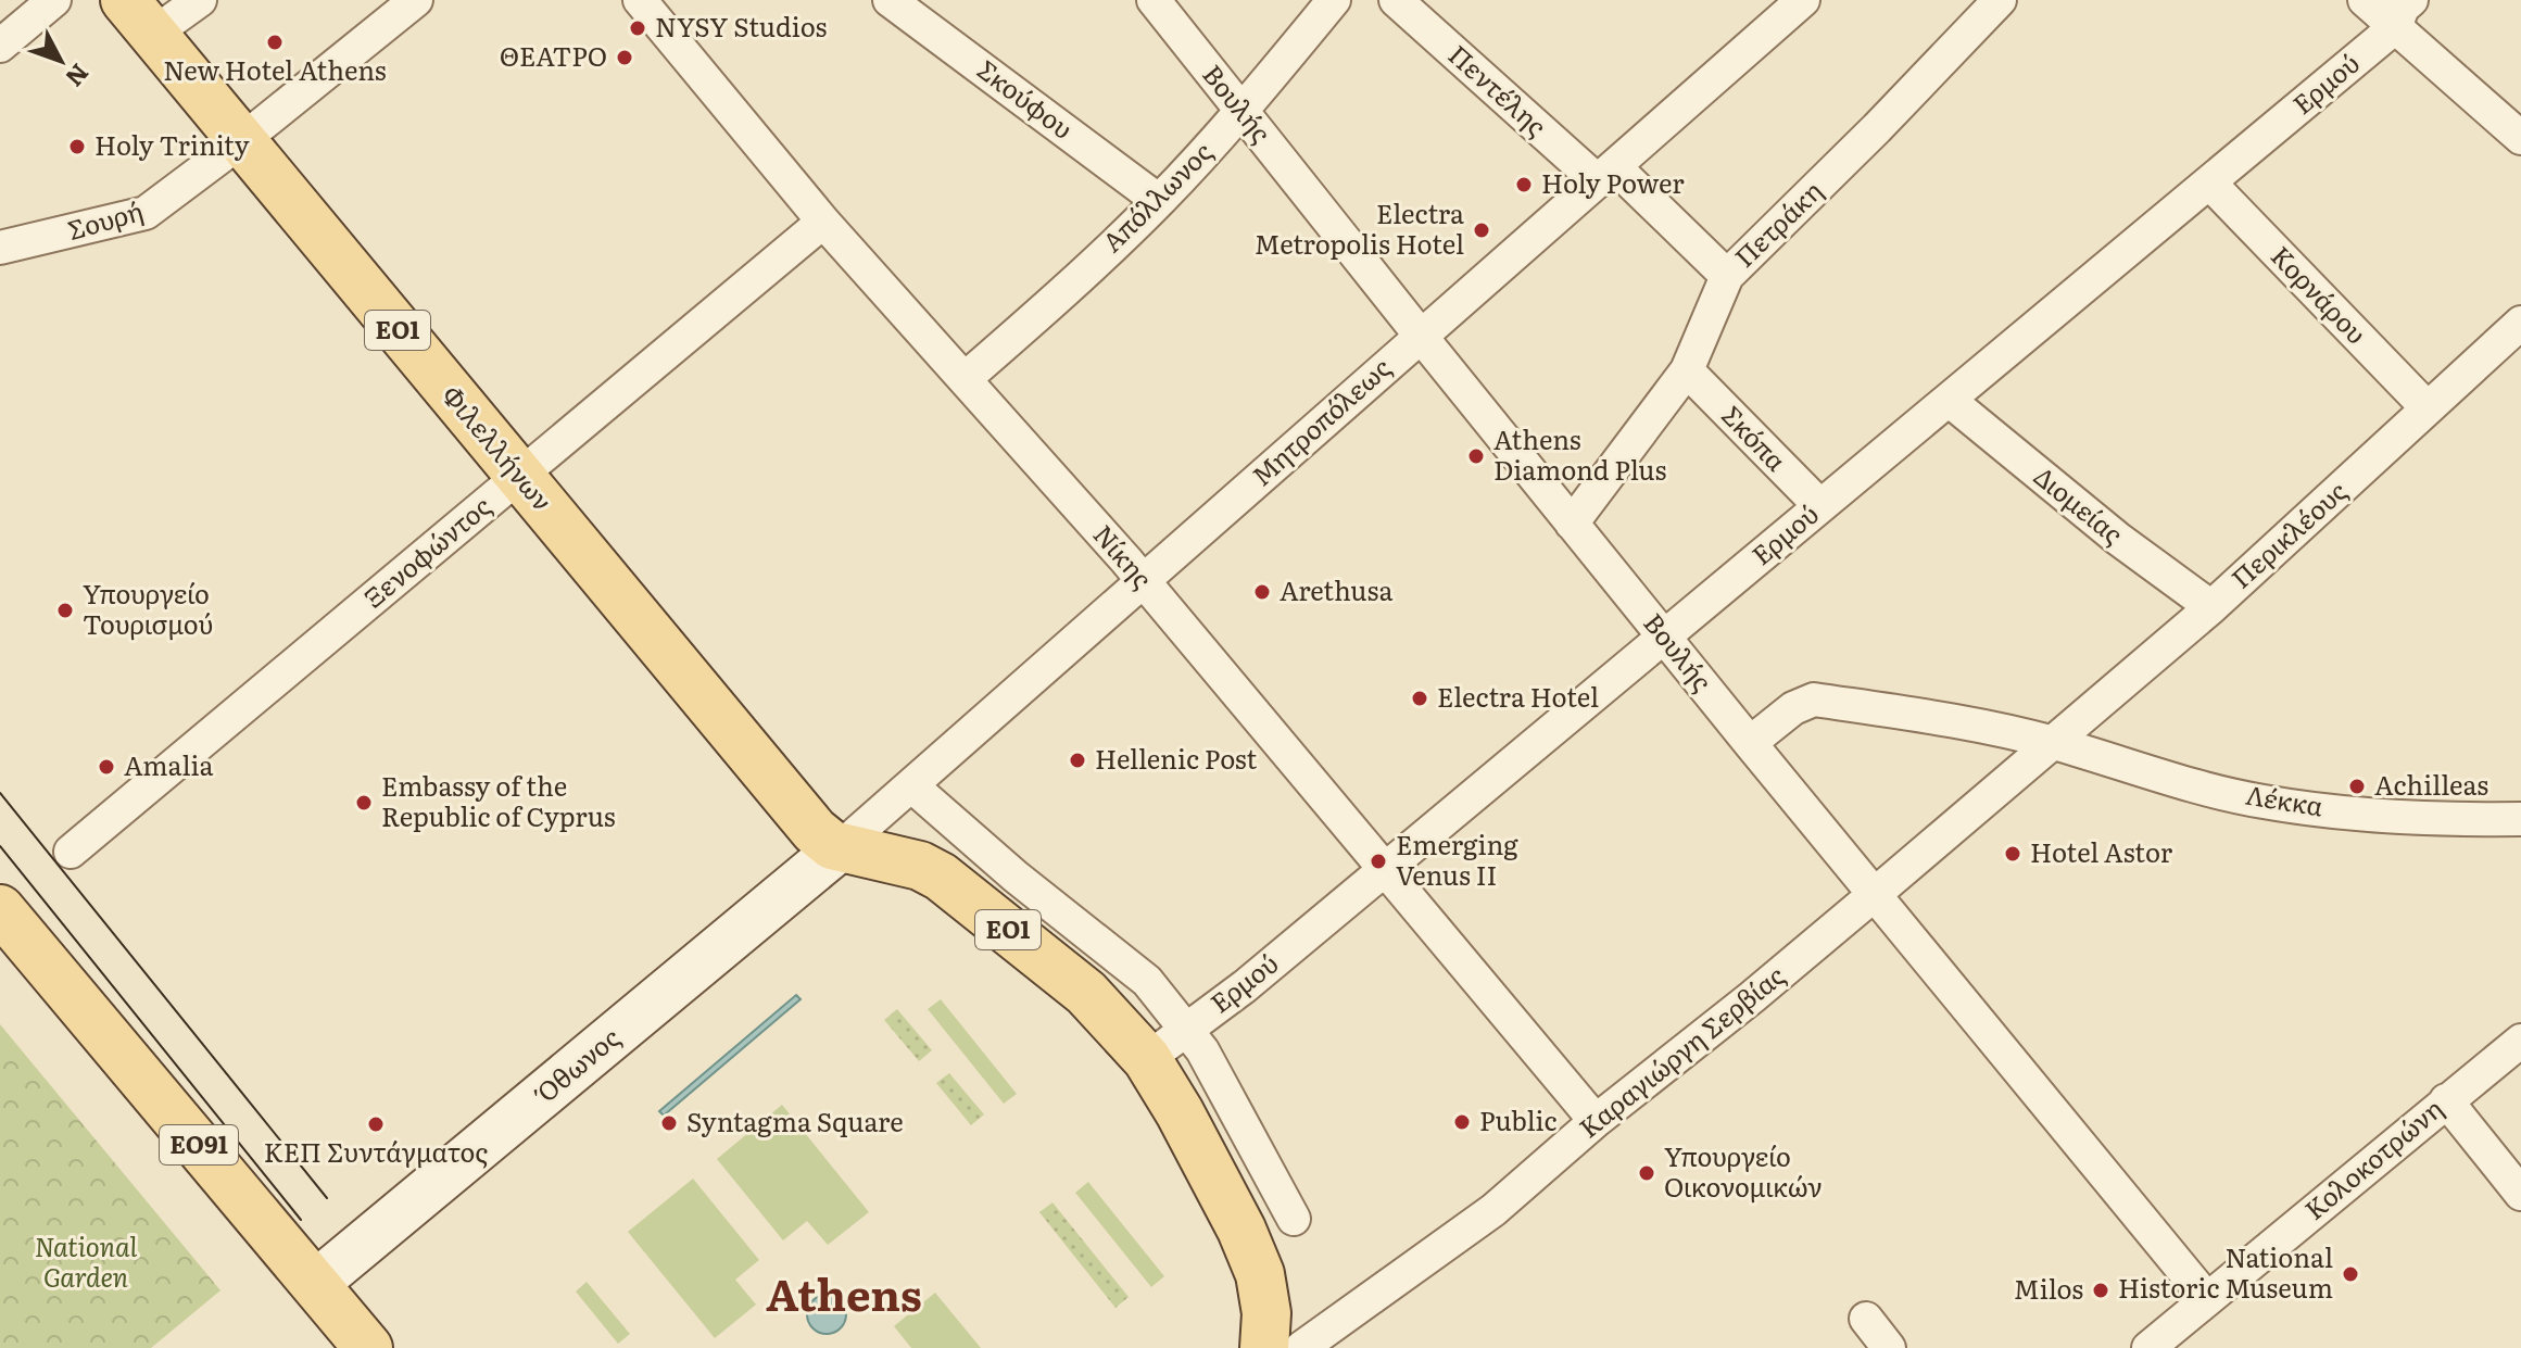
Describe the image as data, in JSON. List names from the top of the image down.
{
  "streets": {
    "main road": ["ΕΟ1", "Φιλελλήνων", "ΕΟ91"],
    "street": [
      "Ερμού",
      "Πεντέλης",
      "Σκούφου",
      "Βουλής",
      "Απόλλωνος",
      "Σουρή",
      "Πετράκη",
      "Κορνάρου",
      "Μητροπόλεως",
      "Σκόπα",
      "Διομείας",
      "Περικλέους",
      "Ξενοφώντος",
      "Νίκης",
      "Λέκκα",
      "Καραγιώργη Σερβίας",
      "Όθωνος",
      "Κολοκοτρώνη"
    ]
  },
  "crossings": [
    ["Ερμού", "Βουλής"],
    ["Ερμού", "Κορνάρου"],
    ["Ερμού", "ΕΟ1"],
    ["Ερμού", "Σκόπα"],
    ["Ερμού", "Διομείας"],
    ["Ερμού", "Νίκης"],
    ["Πεντέλης", "Πετράκη"],
    ["Πεντέλης", "Μητροπόλεως"],
    ["Σκούφου", "Απόλλωνος"],
    ["Βουλής", "Απόλλωνος"],
    ["Βουλής", "Πετράκη"],
    ["Βουλής", "Μητροπόλεως"],
    ["Βουλής", "Λέκκα"],
    ["Βουλής", "Καραγιώργη Σερβίας"],
    ["Βουλής", "Κολοκοτρώνη"],
    ["Απόλλωνος", "Νίκης"],
    ["Σουρή", "Φιλελλήνων"],
    ["Πετράκη", "Σκόπα"],
    ["Κορνάρου", "Περικλέους"],
    ["ΕΟ1", "Μητροπόλεως"],
    ["ΕΟ1", "Φιλελλήνων"],
    ["ΕΟ1", "Όθωνος"],
    ["Μητροπόλεως", "Φιλελλήνων"],
    ["Μητροπόλεως", "Νίκης"],
    ["Μητροπόλεως", "Όθωνος"],
    ["Φιλελλήνων", "Ξενοφώντος"],
    ["Φιλελλήνων", "Όθωνος"],
    ["Διομείας", "Περικλέους"],
    ["Περικλέους", "Λέκκα"],
    ["Περικλέους", "Καραγιώργη Σερβίας"],
    ["Ξενοφώντος", "Νίκης"],
    ["Νίκης", "Καραγιώργη Σερβίας"],
    ["Λέκκα", "Καραγιώργη Σερβίας"],
    ["Όθωνος", "ΕΟ91"]
  ],
  "districts": ["Athens"],
  "parks": ["National Garden"],
  "places": [
    "NYSY Studios",
    "New Hotel Athens",
    "ΘΕΑΤΡΟ",
    "Holy Trinity",
    "Holy Power",
    "Electra Metropolis Hotel",
    "Athens Diamond Plus",
    "Arethusa",
    "Υπουργείο Τουρισμού",
    "Electra Hotel",
    "Hellenic Post",
    "Amalia",
    "Achilleas",
    "Embassy of the Republic of Cyprus",
    "Hotel Astor",
    "Emerging Venus ΙΙ",
    "Public",
    "Syntagma Square",
    "ΚΕΠ Συντάγματος",
    "Υπουργείο Οικονομικών",
    "National Historic Museum",
    "Milos"
  ],
  "north": "bottom right"
}
